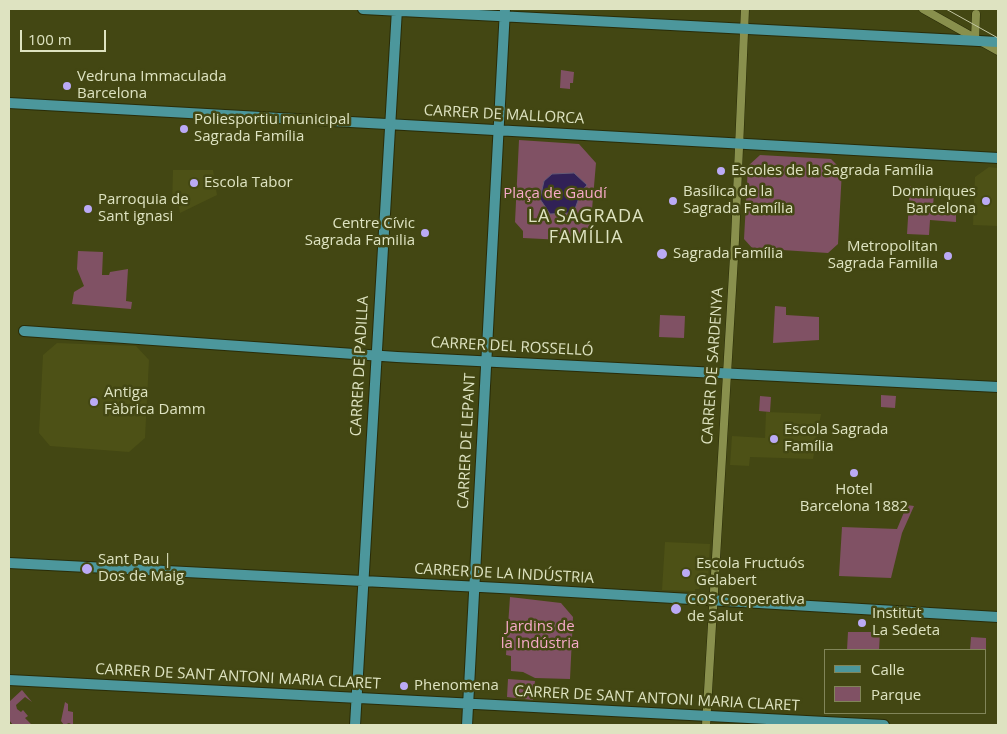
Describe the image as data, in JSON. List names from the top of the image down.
{
  "streets": {
    "main road": [
      "CARRER DE MALLORCA",
      "CARRER DEL ROSSELLÓ",
      "CARRER DE PADILLA",
      "CARRER DE LEPANT",
      "CARRER DE LA INDÚSTRIA",
      "CARRER DE SANT ANTONI MARIA CLARET"
    ],
    "street": ["CARRER DE SARDENYA"]
  },
  "crossings": [
    ["CARRER DE MALLORCA", "CARRER DE PADILLA"],
    ["CARRER DE MALLORCA", "CARRER DE SARDENYA"],
    ["CARRER DE MALLORCA", "CARRER DE LEPANT"],
    ["CARRER DEL ROSSELLÓ", "CARRER DE PADILLA"],
    ["CARRER DEL ROSSELLÓ", "CARRER DE SARDENYA"],
    ["CARRER DEL ROSSELLÓ", "CARRER DE LEPANT"],
    ["CARRER DE PADILLA", "CARRER DE LA INDÚSTRIA"],
    ["CARRER DE PADILLA", "CARRER DE SANT ANTONI MARIA CLARET"],
    ["CARRER DE SARDENYA", "CARRER DE LA INDÚSTRIA"],
    ["CARRER DE SARDENYA", "CARRER DE SANT ANTONI MARIA CLARET"],
    ["CARRER DE LEPANT", "CARRER DE LA INDÚSTRIA"],
    ["CARRER DE LEPANT", "CARRER DE SANT ANTONI MARIA CLARET"]
  ],
  "districts": ["LA SAGRADA FAMÍLIA"],
  "parks": ["Plaça de Gaudí", "Jardins de la Indústria"],
  "places": [
    "Vedruna Immaculada Barcelona",
    "Poliesportiu municipal Sagrada Família",
    "Escoles de la Sagrada Família",
    "Escola Tabor",
    "Basílica de la Sagrada Família",
    "Dominiques Barcelona",
    "Parroquia de Sant ignasi",
    "Centre Cívic Sagrada Familia",
    "Sagrada Família",
    "Metropolitan Sagrada Familia",
    "Antiga Fàbrica Damm",
    "Escola Sagrada Família",
    "Hotel Barcelona 1882",
    "Sant Pau | Dos de Maig",
    "Escola Fructuós Gelabert",
    "COS Cooperativa de Salut",
    "Institut La Sedeta",
    "Phenomena"
  ],
  "legend": ["Calle", "Parque"],
  "scale_bar": "100 m"
}
